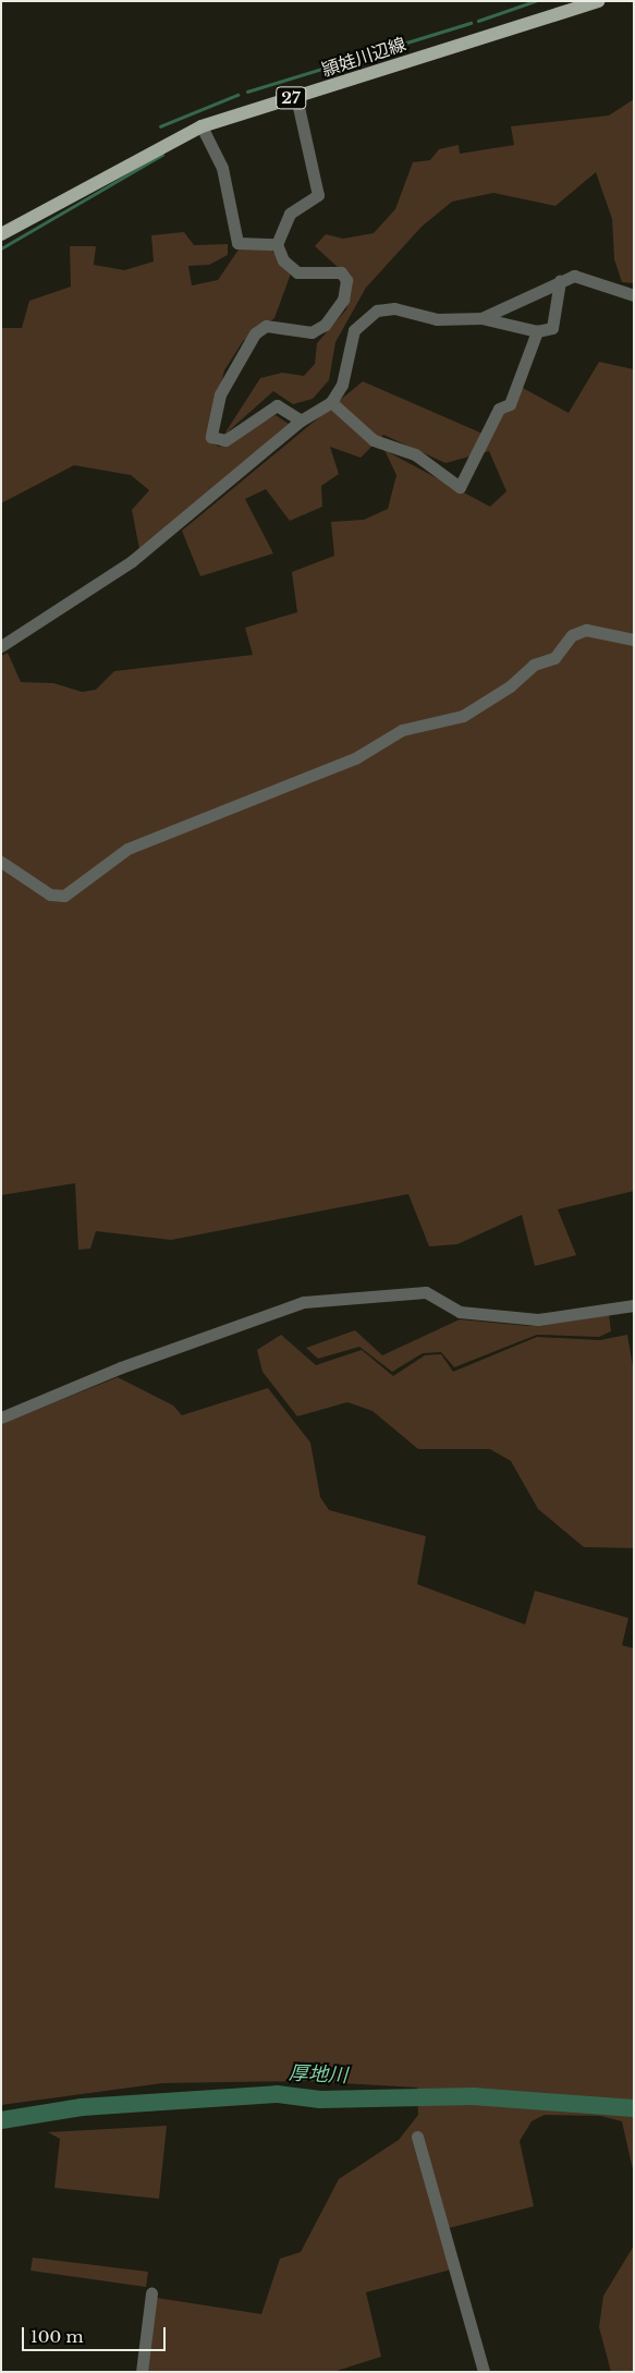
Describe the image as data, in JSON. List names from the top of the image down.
{
  "streets": {
    "main road": ["頴娃川辺線", "27"]
  },
  "water": ["厚地川"],
  "scale_bar": "100 m"
}
